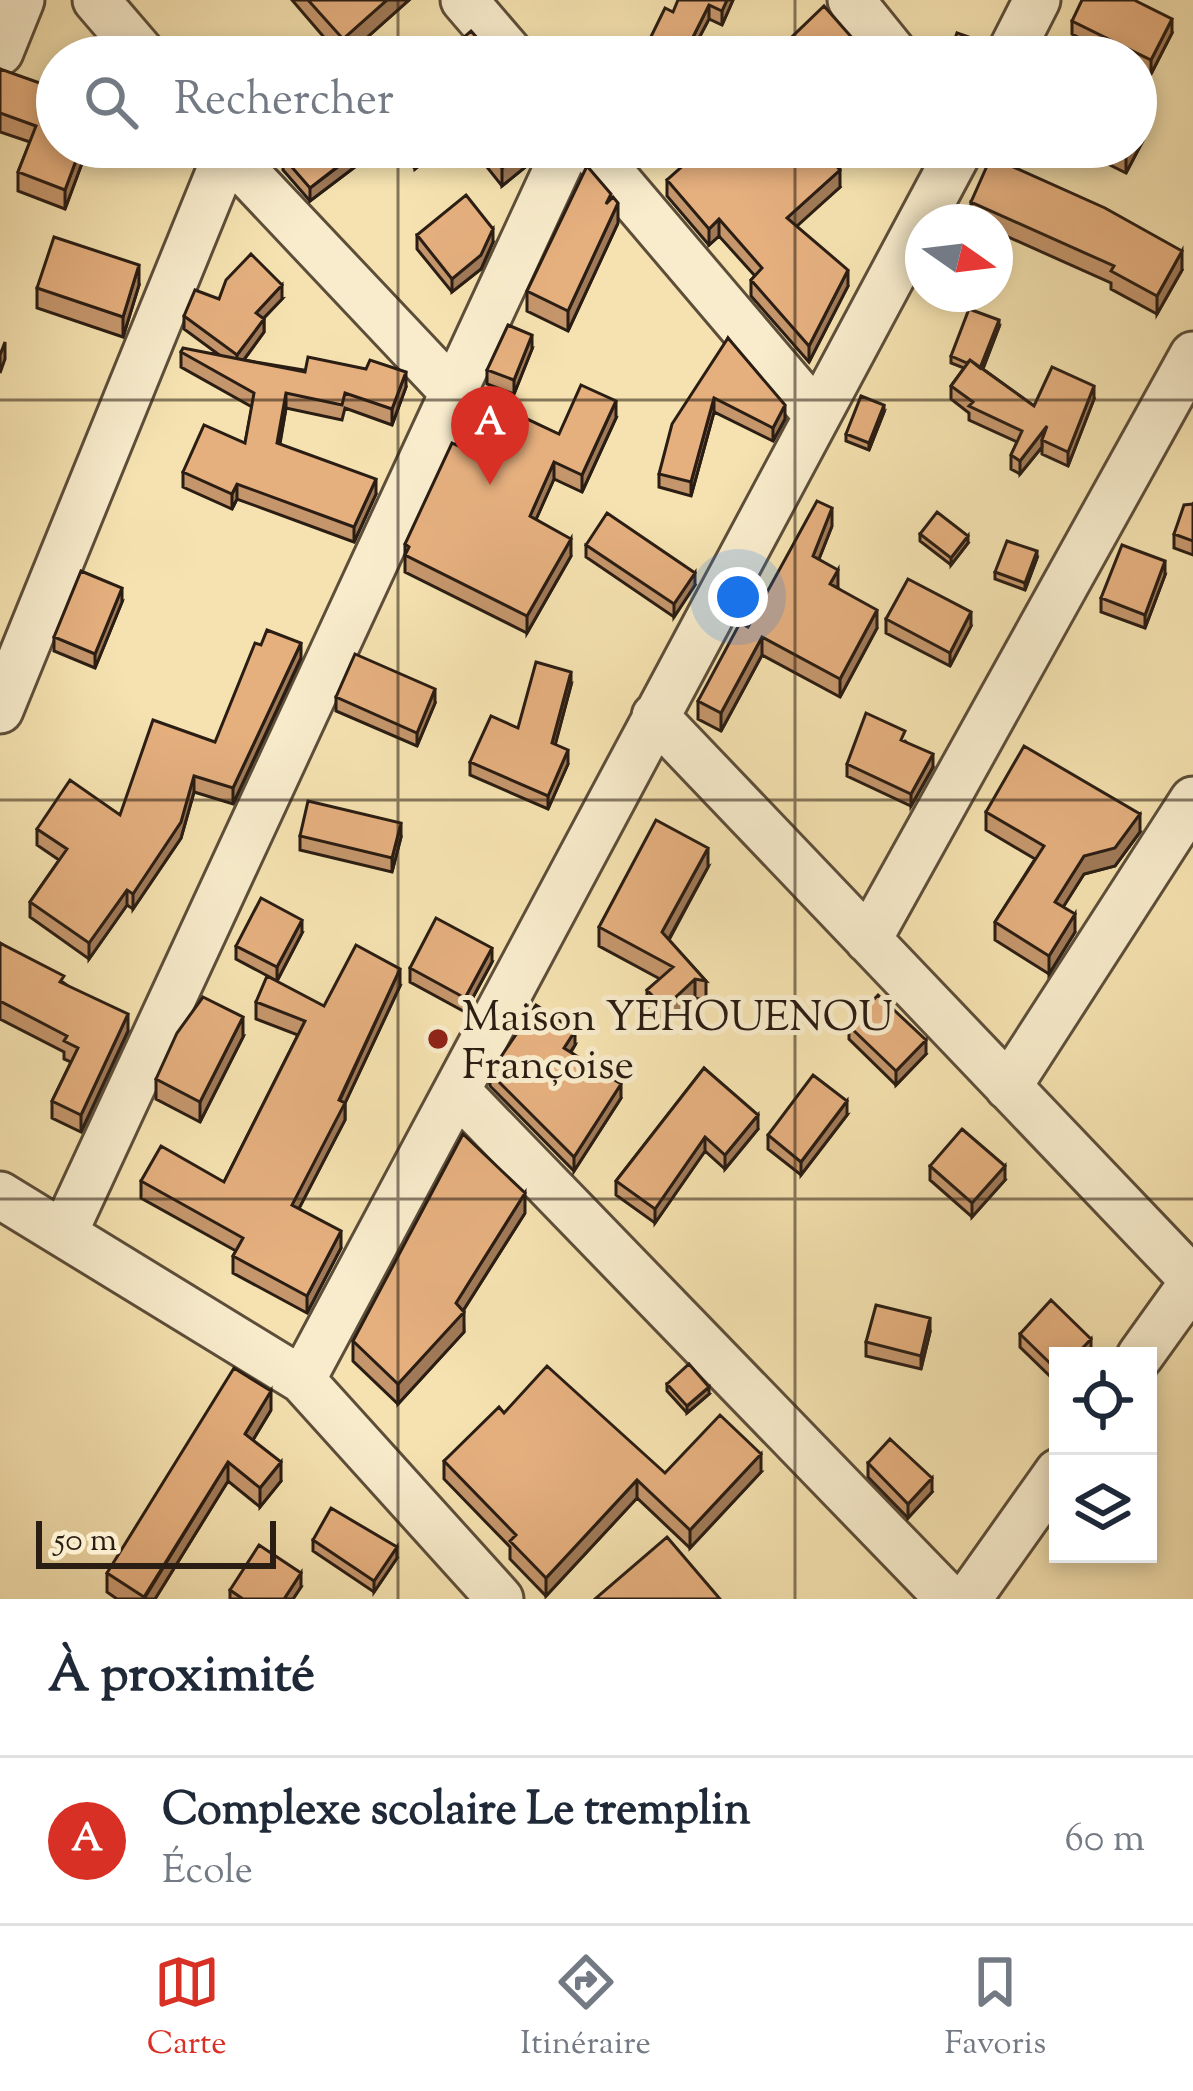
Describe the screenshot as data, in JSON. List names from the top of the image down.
{
  "places": ["Maison YEHOUENOU Françoise"],
  "scale_bar": "50 m",
  "north": "right",
  "page": {
    "search": "Rechercher",
    "pins": "A",
    "scale": "50 m",
    "heading": "À proximité",
    "list": [
      {
        "mark": "A",
        "name": "Complexe scolaire Le tremplin",
        "note": "École",
        "value": "60 m"
      }
    ],
    "nav": ["Carte", "Itinéraire", "Favoris"]
  }
}
